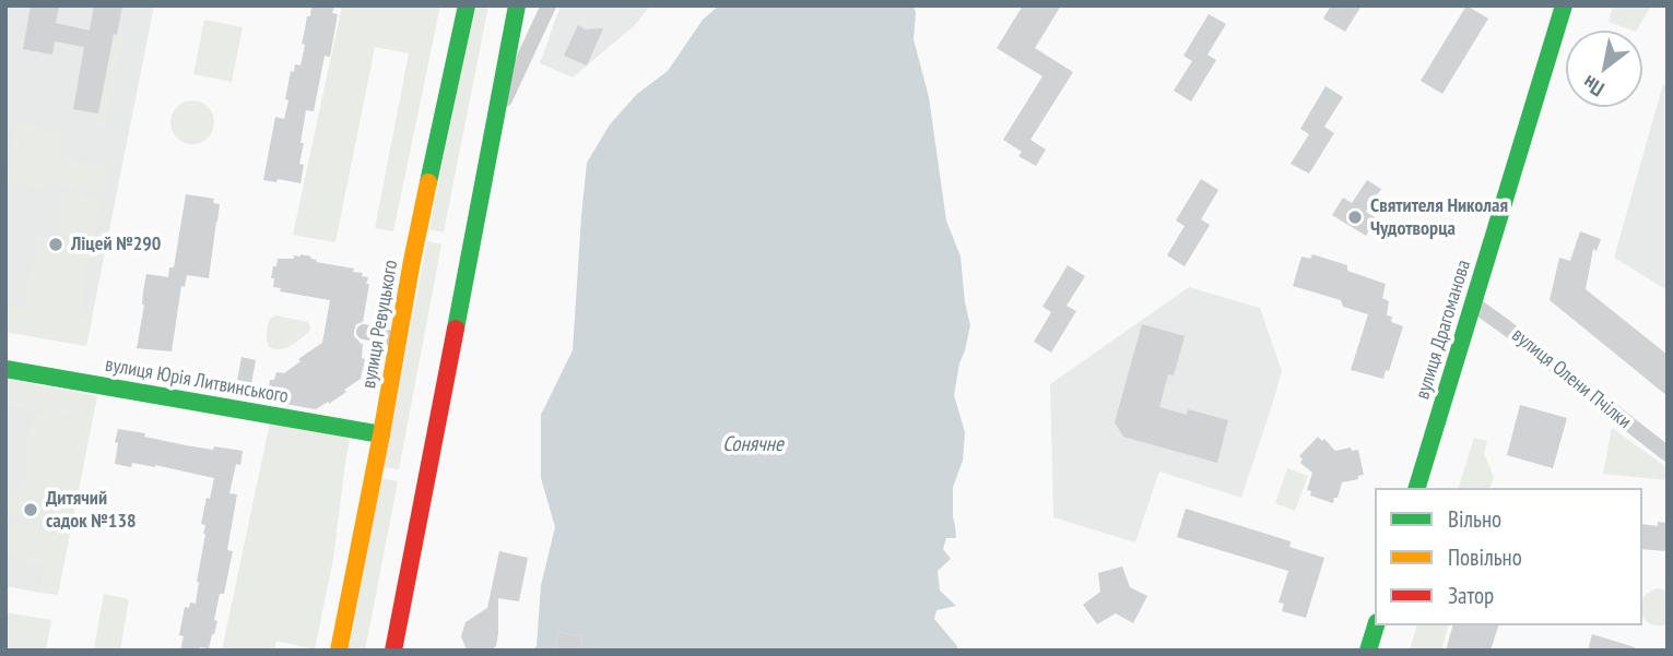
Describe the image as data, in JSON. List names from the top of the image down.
{
  "streets": {
    "street": [
      "вулиця Ревуцького",
      "вулиця Драгоманова",
      "вулиця Олени Пчілки",
      "вулиця Юрія Литвинського"
    ]
  },
  "crossings": [
    ["вулиця Ревуцького", "вулиця Юрія Литвинського"],
    ["вулиця Драгоманова", "вулиця Олени Пчілки"]
  ],
  "water": ["Сонячне"],
  "places": ["Святителя Николая Чудотворца", "Ліцей №290", "Дитячий садок №138"],
  "legend": ["Вільно", "Повільно", "Затор"],
  "north": "bottom left"
}
